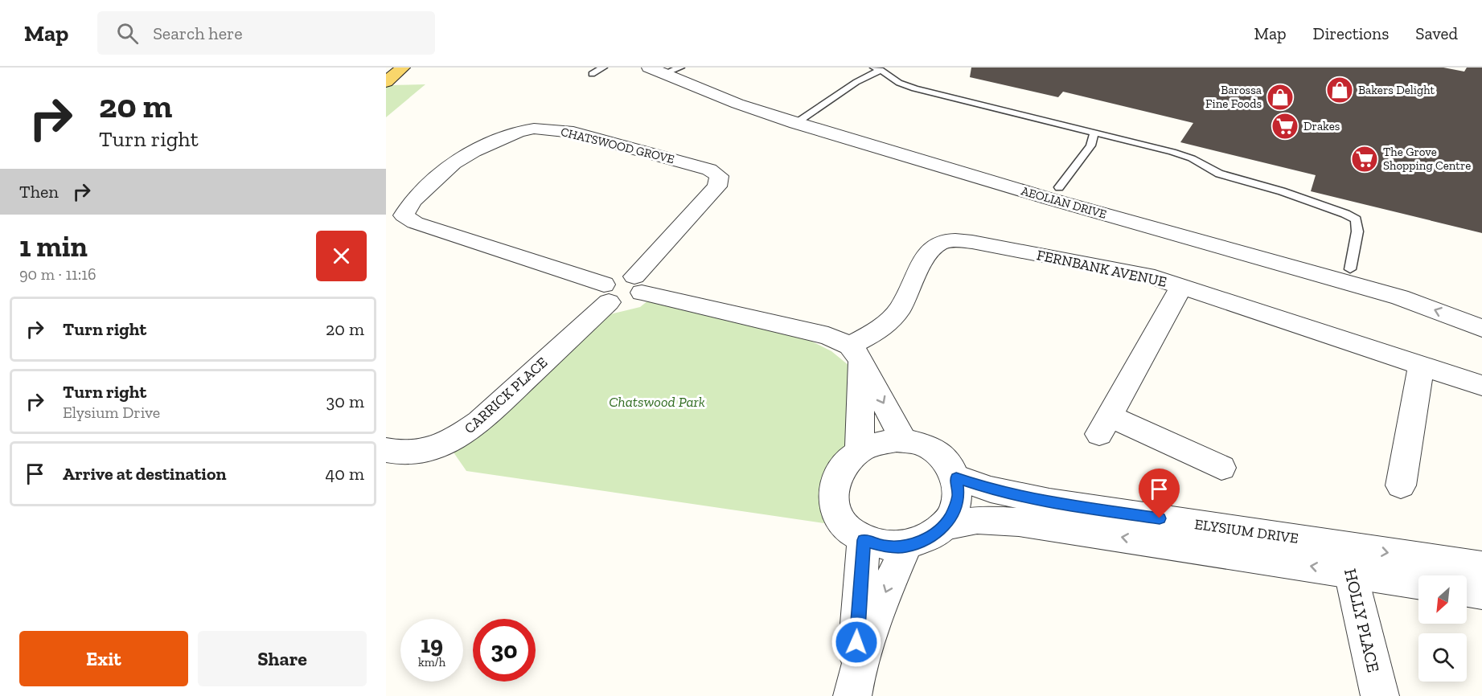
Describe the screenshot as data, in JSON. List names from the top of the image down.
{
  "streets": {
    "street": [
      "CHATSWOOD GROVE",
      "AEOLIAN DRIVE",
      "FERNBANK AVENUE",
      "CARRICK PLACE",
      "ELYSIUM DRIVE",
      "HOLLY PLACE"
    ]
  },
  "crossings": [
    ["ELYSIUM DRIVE", "HOLLY PLACE"]
  ],
  "parks": ["Chatswood Park"],
  "places": {
    "shop": ["Bakers Delight", "Barossa Fine Foods"],
    "supermarket": ["Drakes", "The Grove Shopping Centre"]
  },
  "north": "bottom left",
  "page": {
    "header": "Map",
    "search": "Search here",
    "nav": ["Map", "Directions", "Saved"],
    "turn": ["20 m", "Turn right"],
    "then": "Then",
    "heading": ["1 min", "90 m · 11:16"],
    "list": [
      {
        "name": "Turn right",
        "value": "20 m"
      },
      {
        "name": "Turn right",
        "note": "Elysium Drive",
        "value": "30 m"
      },
      {
        "name": "Arrive at destination",
        "value": "40 m"
      }
    ],
    "speed": "19 km/h",
    "limit": "30",
    "buttons": ["Exit", "Share"]
  }
}
